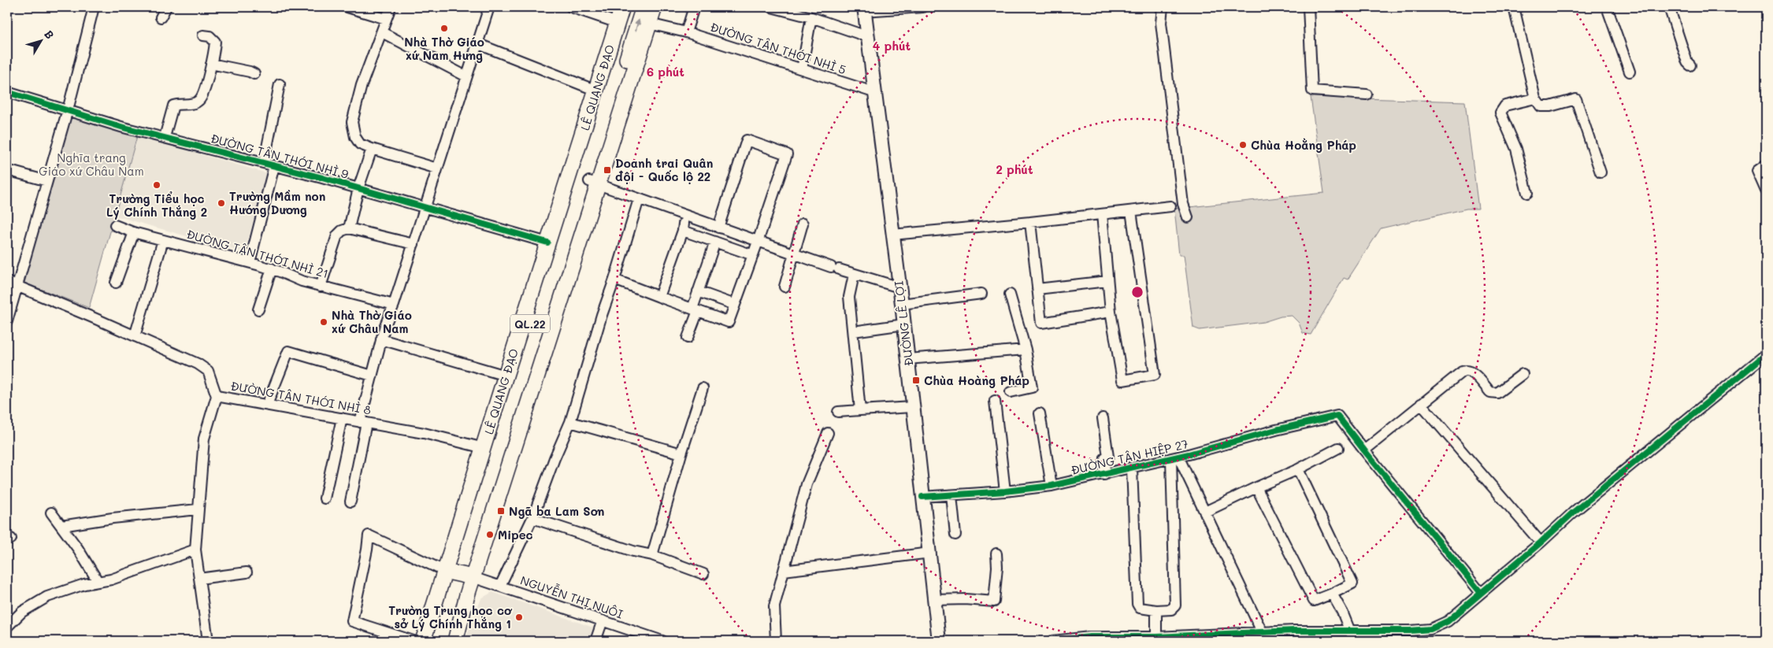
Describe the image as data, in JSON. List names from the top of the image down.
{
  "streets": {
    "highway": ["LÊ QUANG ĐẠO", "QL.22"],
    "main road": ["ĐƯỜNG LÊ LỢI"],
    "street": [
      "ĐƯỜNG TÂN THỚI NHÌ 5",
      "ĐƯỜNG TÂN THỚI NHÌ 9",
      "ĐƯỜNG TÂN THỚI NHÌ 21",
      "ĐƯỜNG TÂN THỚI NHÌ 8",
      "ĐƯỜNG TÂN HIỆP 27",
      "NGUYỄN THỊ NUÔI"
    ]
  },
  "crossings": [
    ["ĐƯỜNG TÂN THỚI NHÌ 5", "LÊ QUANG ĐẠO"],
    ["ĐƯỜNG TÂN THỚI NHÌ 5", "ĐƯỜNG LÊ LỢI"],
    ["LÊ QUANG ĐẠO", "ĐƯỜNG TÂN THỚI NHÌ 9"],
    ["LÊ QUANG ĐẠO", "ĐƯỜNG TÂN THỚI NHÌ 8"],
    ["LÊ QUANG ĐẠO", "NGUYỄN THỊ NUÔI"],
    ["ĐƯỜNG LÊ LỢI", "ĐƯỜNG TÂN HIỆP 27"]
  ],
  "parks": ["Nghĩa trang Giáo xứ Châu Nam"],
  "places": {
    "other": [
      "Nhà Thờ Giáo xứ Nam Hưng",
      "Chùa Hoằng Pháp",
      "Trường Tiểu học Lý Chính Thắng 2",
      "Trường Mầm non Hướng Dương",
      "Nhà Thờ Giáo xứ Châu Nam",
      "Mipec",
      "Trường Trung học cơ sở Lý Chính Thắng 1"
    ],
    "transit": ["Doanh trại Quân đội - Quốc lộ 22", "Chùa Hoàng Pháp", "Ngã ba Lam Sơn"]
  },
  "north": "top right",
  "rings": ["4 phút", "6 phút", "2 phút"]
}
